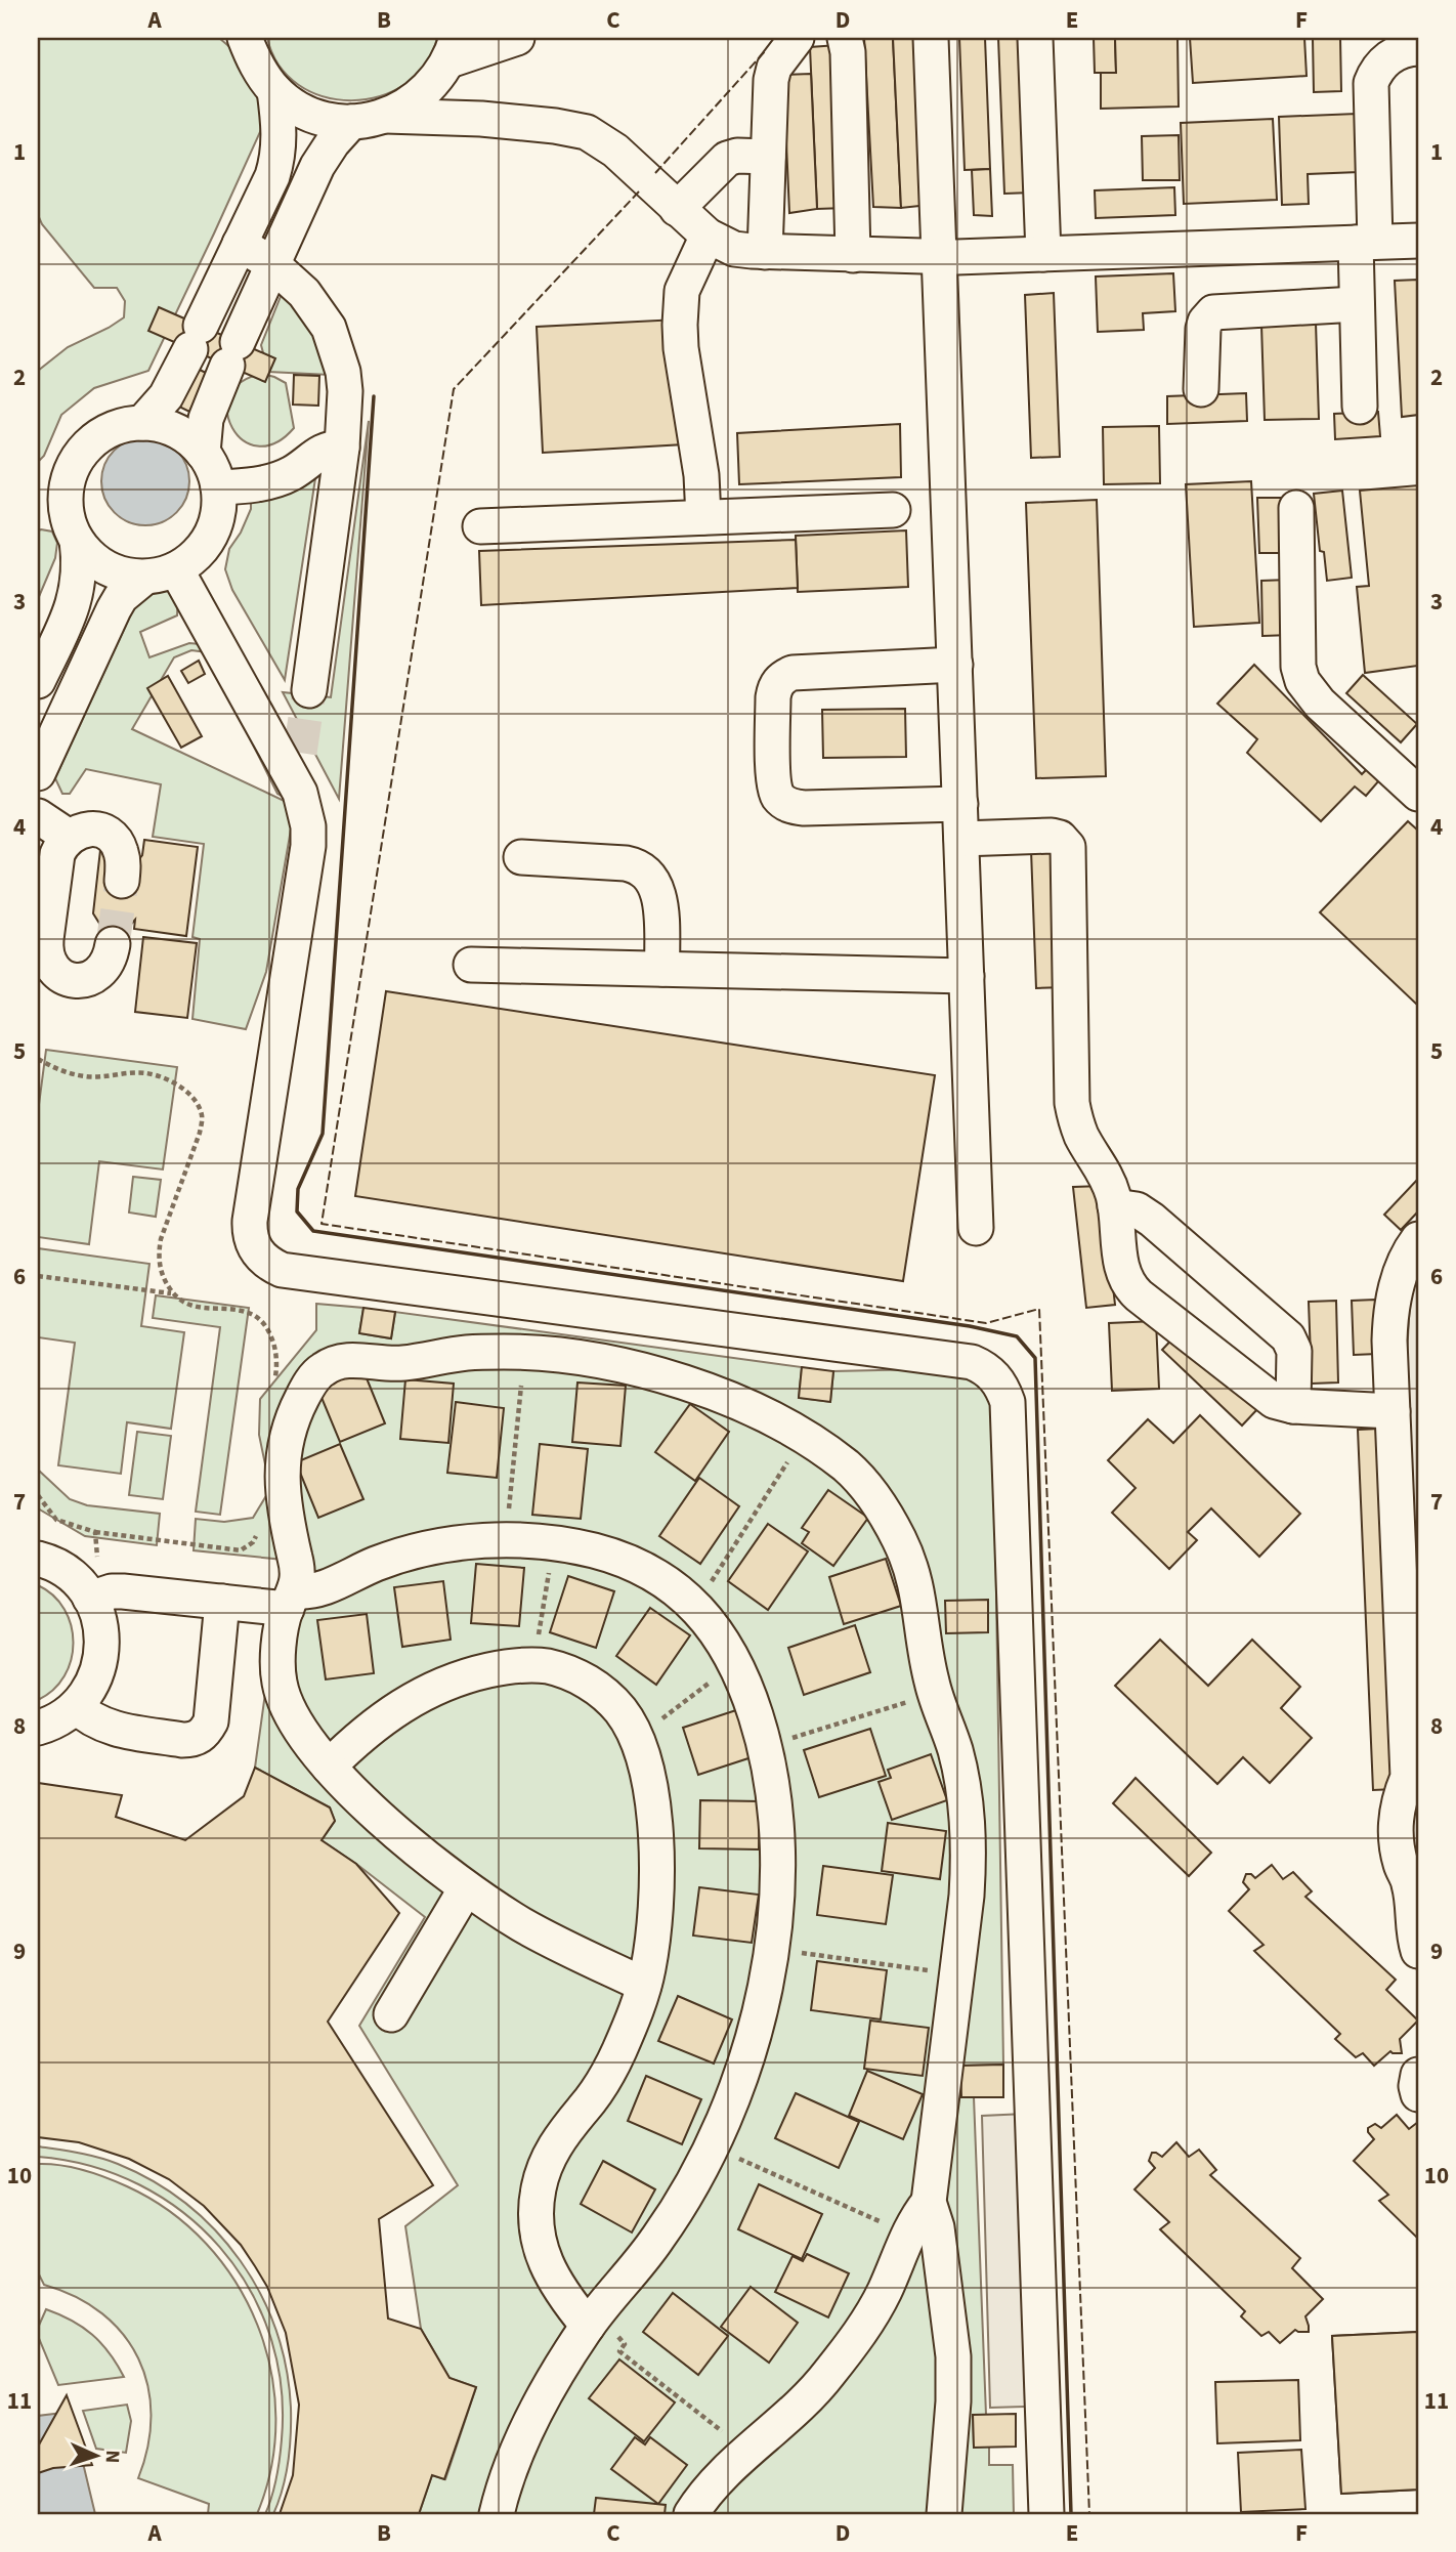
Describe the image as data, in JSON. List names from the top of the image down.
{
  "north": "right",
  "grid": {
    "columns": [
      "A",
      "B",
      "C",
      "D",
      "E",
      "F"
    ],
    "rows": [
      "1",
      "2",
      "3",
      "4",
      "5",
      "6",
      "7",
      "8",
      "9",
      "10",
      "11"
    ]
  }
}
